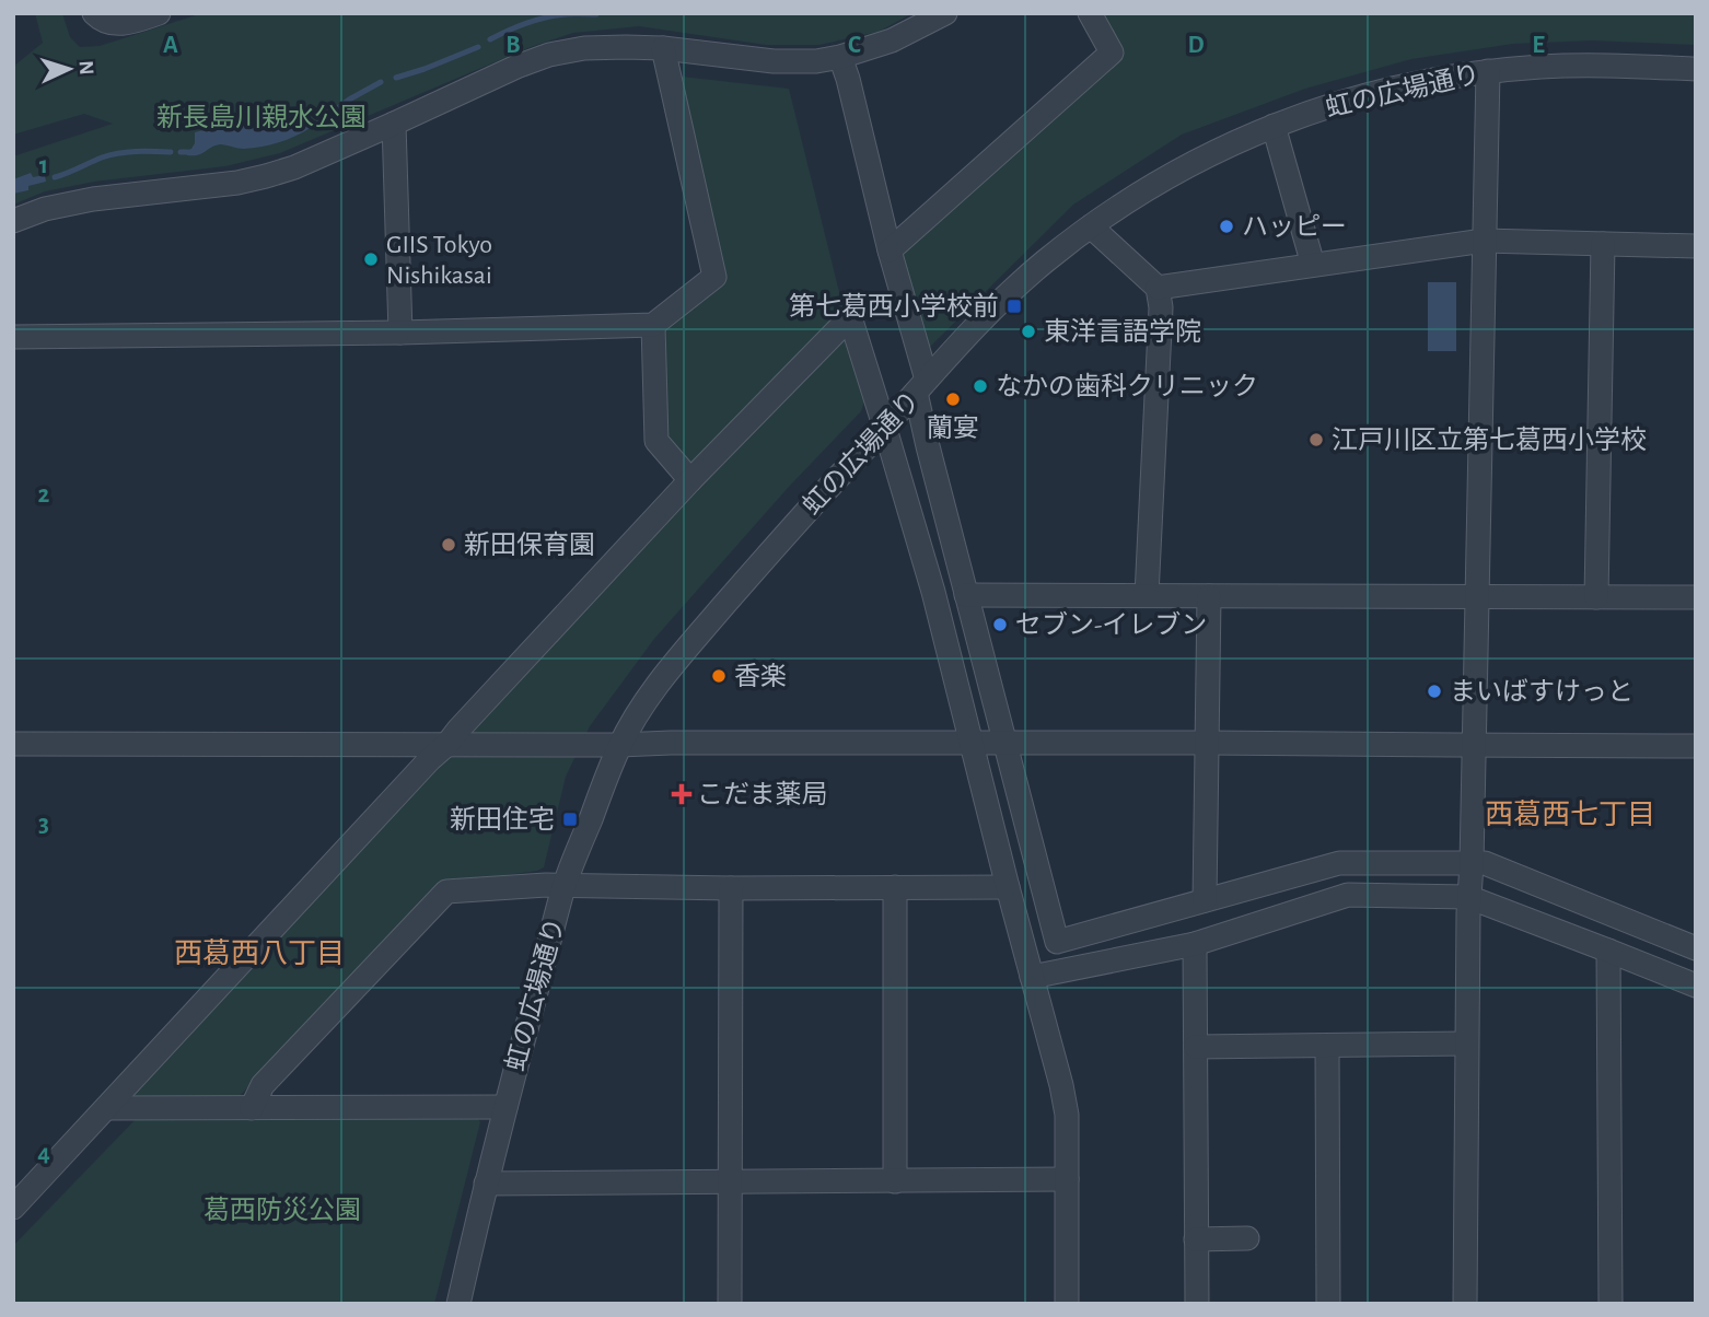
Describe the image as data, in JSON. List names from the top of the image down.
{
  "streets": {
    "street": ["虹の広場通り"]
  },
  "districts": ["西葛西七丁目", "西葛西八丁目"],
  "parks": ["新長島川親水公園", "葛西防災公園"],
  "places": {
    "other": [
      "ハッピー",
      "GIIS Tokyo Nishikasai",
      "東洋言語学院",
      "なかの歯科クリニック",
      "蘭宴",
      "江戸川区立第七葛西小学校",
      "新田保育園",
      "セブン-イレブン",
      "香楽",
      "まいばすけっと"
    ],
    "transit": ["第七葛西小学校前", "新田住宅"],
    "health": ["こだま薬局"]
  },
  "north": "right",
  "grid": {
    "columns": [
      "A",
      "B",
      "C",
      "D",
      "E"
    ],
    "rows": [
      "1",
      "2",
      "3",
      "4"
    ]
  }
}
